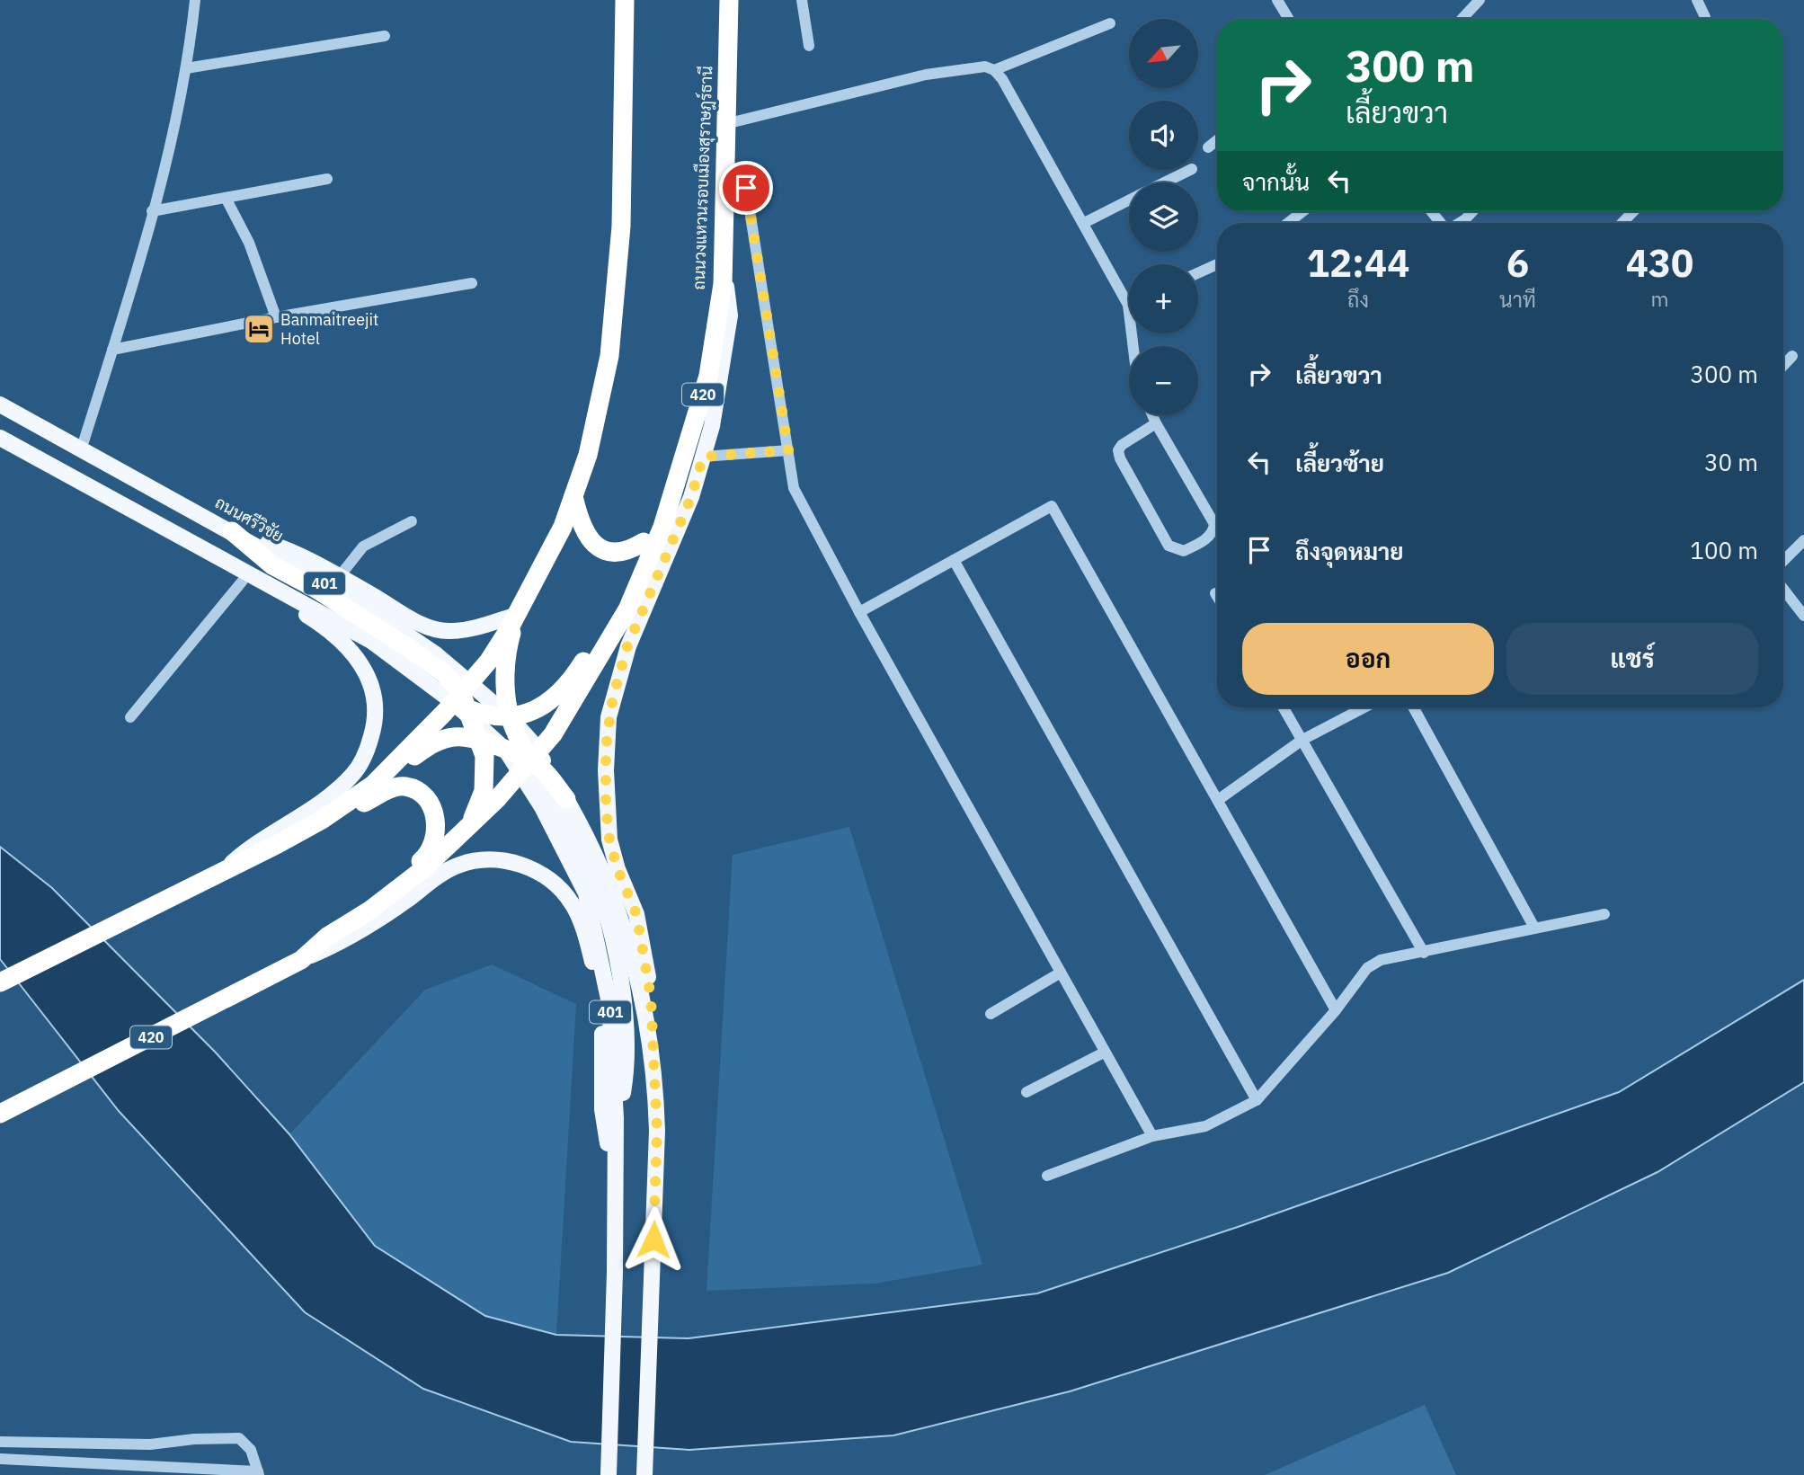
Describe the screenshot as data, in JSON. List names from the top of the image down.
{
  "streets": {
    "highway": ["ถนนวงแหวนรอบเมืองสุราษฎร์ธานี", "420"],
    "main road": ["ถนนศรีวิชัย", "401"]
  },
  "crossings": [
    ["ถนนวงแหวนรอบเมืองสุราษฎร์ธานี", "420"],
    ["ถนนวงแหวนรอบเมืองสุราษฎร์ธานี", "401"],
    ["420", "401"]
  ],
  "places": {
    "hotel": ["Banmaitreejit Hotel"]
  },
  "north": "bottom left",
  "page": {
    "map_buttons": ["+", "−"],
    "turn": ["300 m", "เลี้ยวขวา"],
    "then": "จากนั้น",
    "eta": [
      "12:44",
      "ถึง",
      "6",
      "นาที",
      "430",
      "m"
    ],
    "list": [
      {
        "name": "เลี้ยวขวา",
        "value": "300 m"
      },
      {
        "name": "เลี้ยวซ้าย",
        "value": "30 m"
      },
      {
        "name": "ถึงจุดหมาย",
        "value": "100 m"
      }
    ],
    "buttons": ["ออก", "แชร์"]
  }
}
